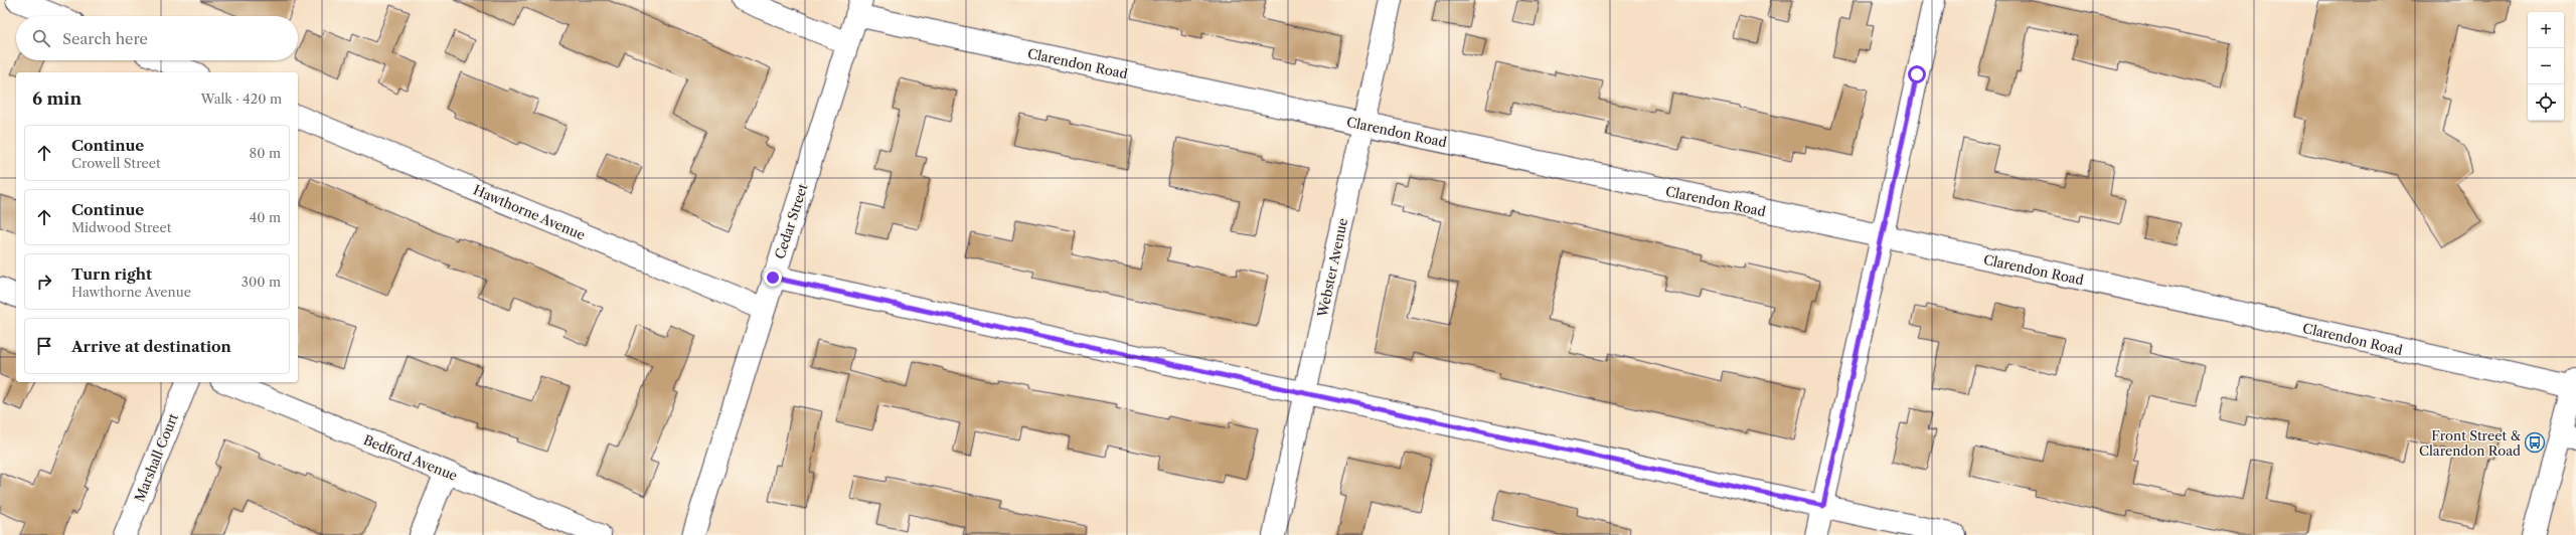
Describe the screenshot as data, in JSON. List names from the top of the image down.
{
  "streets": {
    "street": [
      "Clarendon Road",
      "Hawthorne Avenue",
      "Cedar Street",
      "Webster Avenue",
      "Marshall Court",
      "Bedford Avenue"
    ]
  },
  "crossings": [
    ["Clarendon Road", "Cedar Street"],
    ["Clarendon Road", "Webster Avenue"],
    ["Hawthorne Avenue", "Cedar Street"]
  ],
  "places": {
    "bus stop": ["Front Street & Clarendon Road"]
  },
  "page": {
    "map_buttons": ["+", "−"],
    "search": "Search here",
    "heading": ["6 min", "Walk · 420 m"],
    "list": [
      ["Continue", "Crowell Street", "80 m"],
      ["Continue", "Midwood Street", "40 m"],
      ["Turn right", "Hawthorne Avenue", "300 m"],
      "Arrive at destination"
    ]
  }
}
